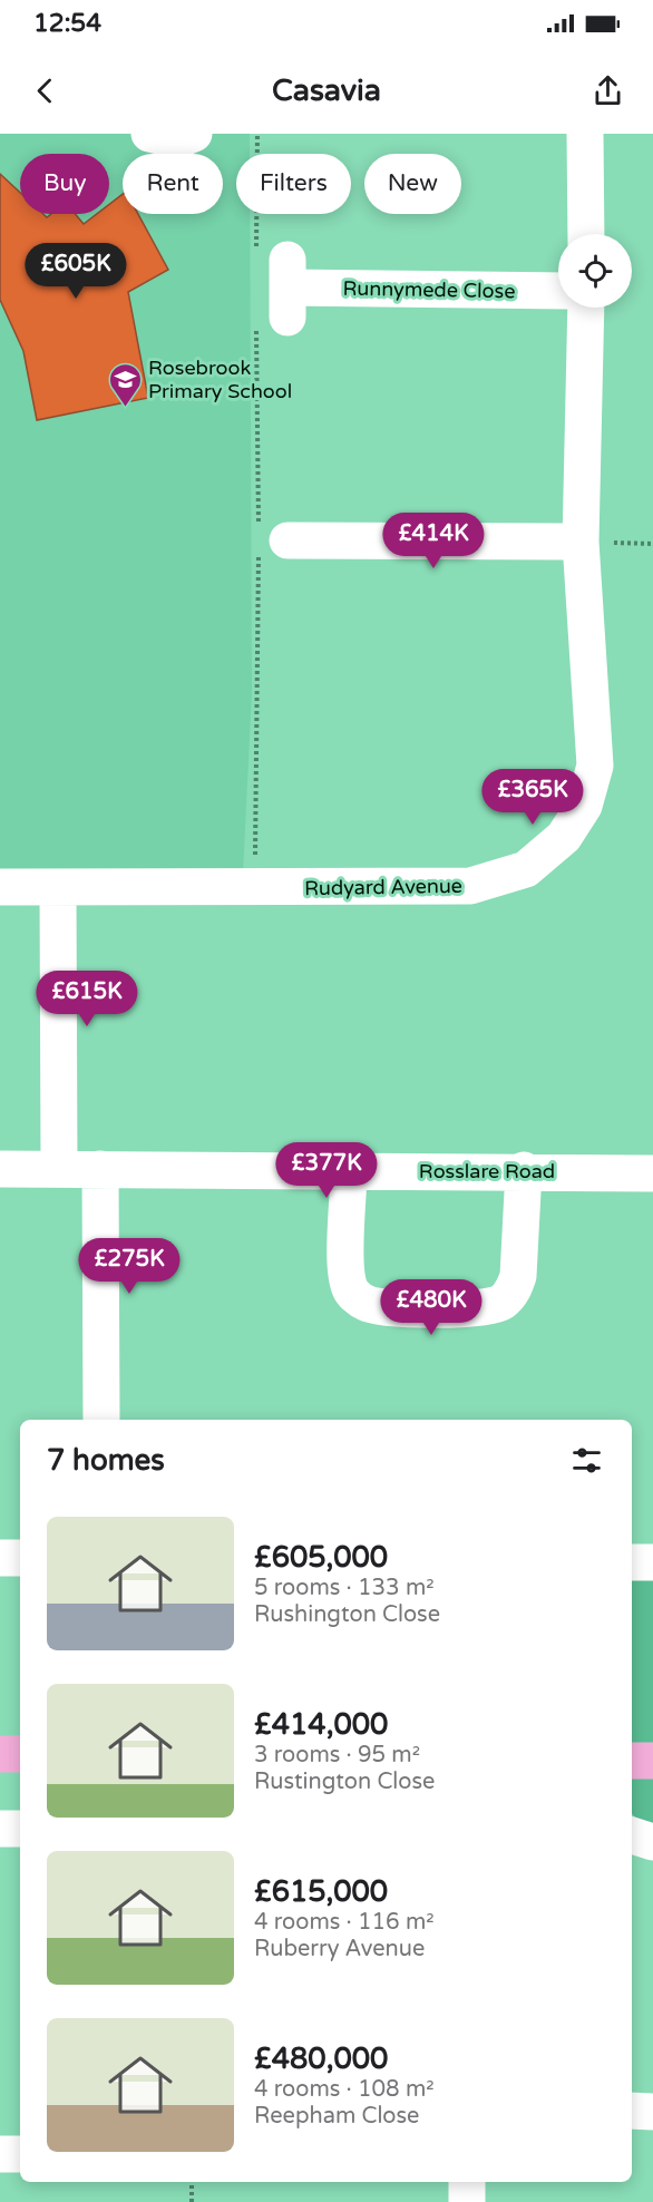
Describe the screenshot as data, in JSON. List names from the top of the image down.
{
  "streets": {
    "street": ["Runnymede Close", "Rudyard Avenue", "Rosslare Road"]
  },
  "places": {
    "school or university": ["Rosebrook Primary School"]
  },
  "page": {
    "status": "12:54",
    "header": "Casavia",
    "chip": [
      "Buy",
      "Rent",
      "Filters",
      "New"
    ],
    "price": [
      "£605K",
      "£414K",
      "£365K",
      "£615K",
      "£377K",
      "£275K",
      "£480K"
    ],
    "heading": "7 homes",
    "list": [
      {
        "name": "£605,000",
        "note": "5 rooms · 133 m² · Rushington Close"
      },
      {
        "name": "£414,000",
        "note": "3 rooms · 95 m² · Rustington Close"
      },
      {
        "name": "£615,000",
        "note": "4 rooms · 116 m² · Ruberry Avenue"
      },
      {
        "name": "£480,000",
        "note": "4 rooms · 108 m² · Reepham Close"
      }
    ]
  }
}
